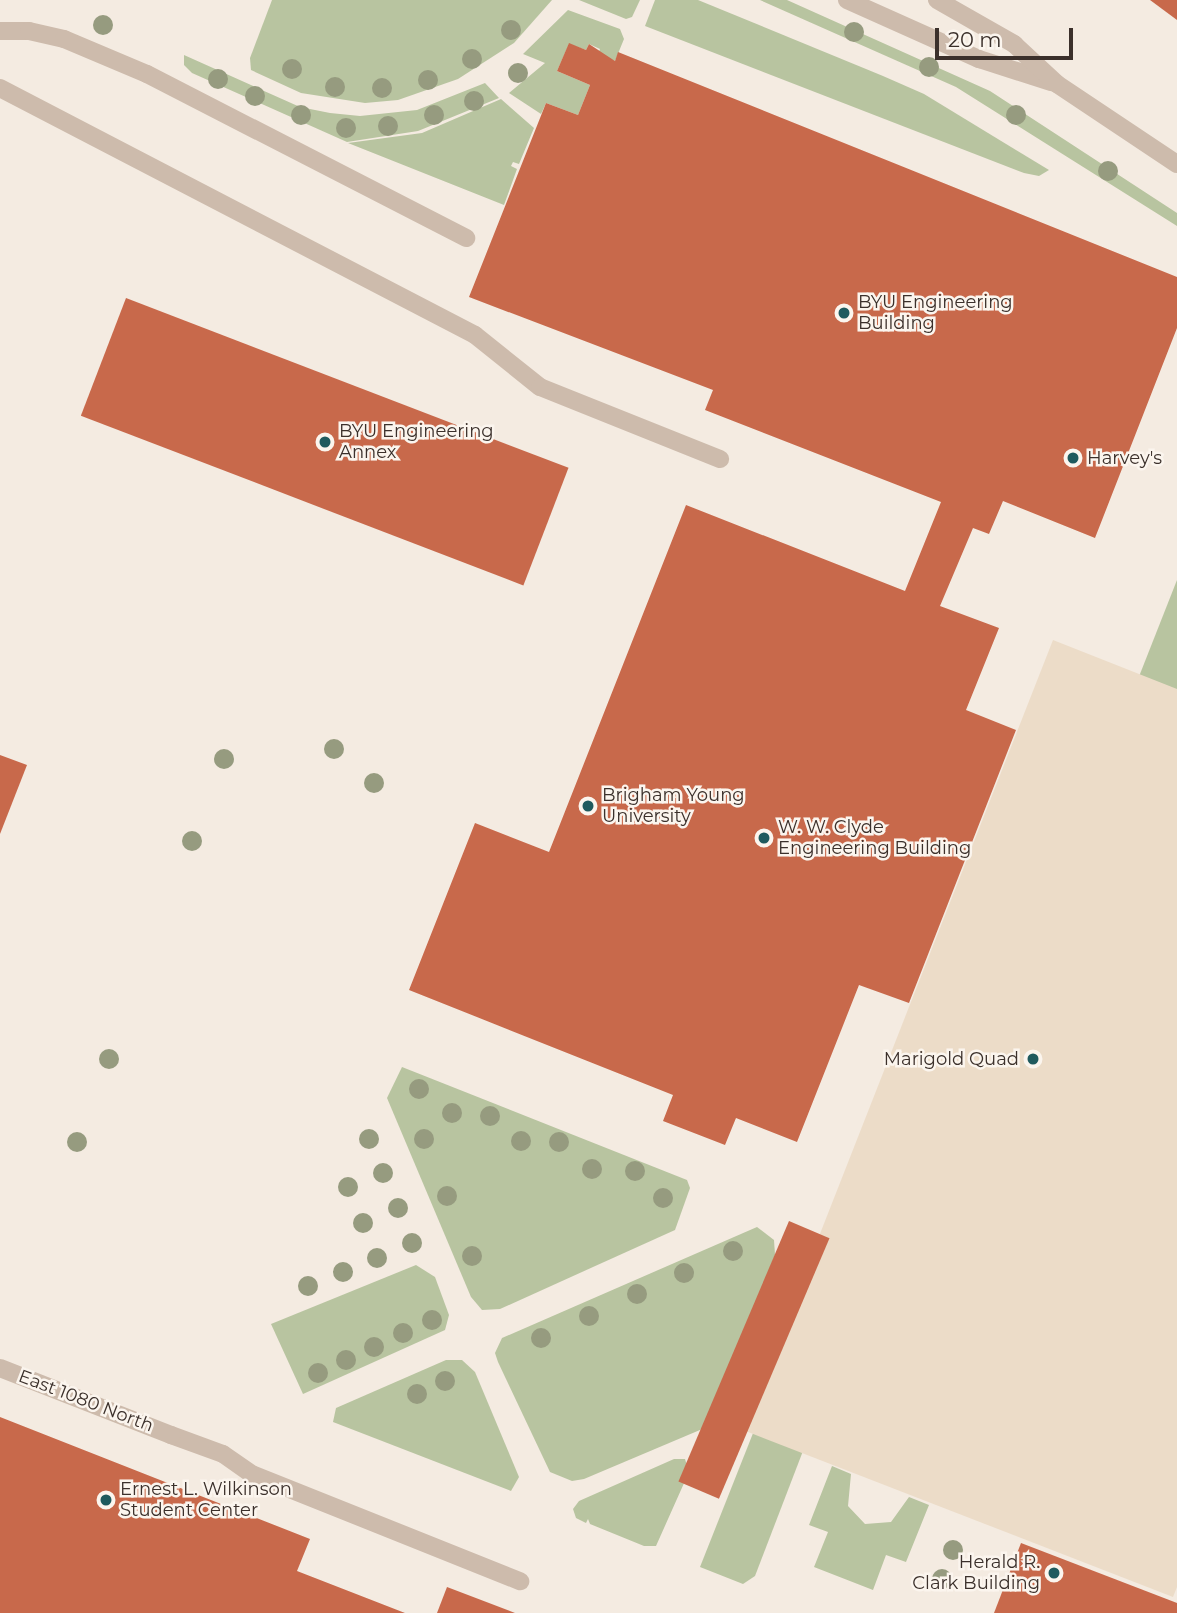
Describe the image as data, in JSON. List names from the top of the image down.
{
  "streets": {
    "street": ["East 1080 North"]
  },
  "places": [
    "BYU Engineering Building",
    "BYU Engineering Annex",
    "Harvey's",
    "Brigham Young University",
    "W. W. Clyde Engineering Building",
    "Marigold Quad",
    "Ernest L. Wilkinson Student Center",
    "Herald R. Clark Building"
  ],
  "scale_bar": "20 m"
}
